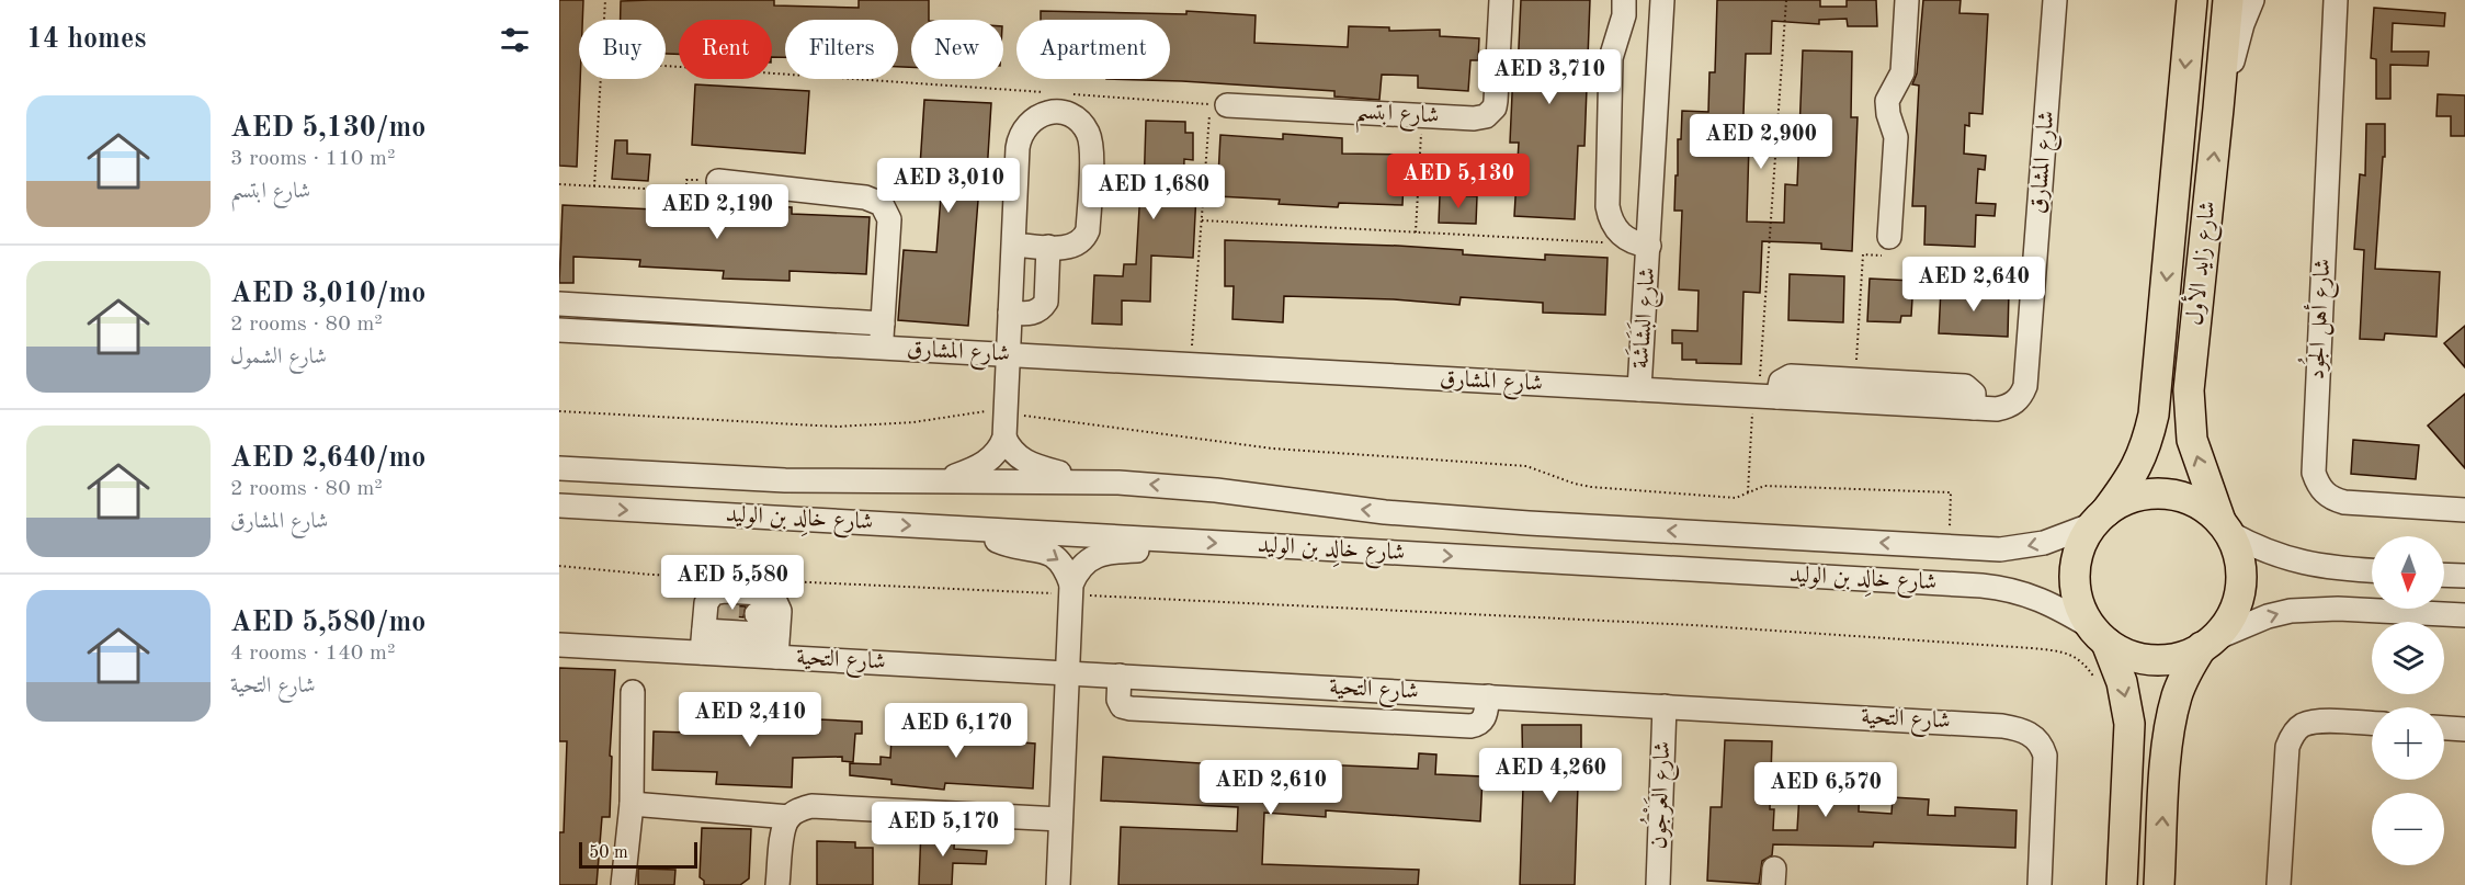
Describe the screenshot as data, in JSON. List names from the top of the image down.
{
  "streets": {
    "main road": ["شارع زايد الأول"],
    "street": [
      "شارع ابتسم",
      "شارع المشارق",
      "شارع البَشَاشَة",
      "شارع أهل الجُود",
      "شارع خالِد بن الوليد",
      "شارع التحية",
      "شارع العَرْجُون"
    ]
  },
  "crossings": [
    ["شارع المشارق", "شارع البَشَاشَة"],
    ["شارع زايد الأول", "شارع خالِد بن الوليد"],
    ["شارع التحية", "شارع العَرْجُون"]
  ],
  "scale_bar": "50 m",
  "north": "bottom",
  "page": {
    "heading": "14 homes",
    "chip": [
      "Buy",
      "Rent",
      "Filters",
      "New",
      "Apartment"
    ],
    "price": [
      "AED 3,710",
      "AED 2,900",
      "AED 5,130",
      "AED 3,010",
      "AED 1,680",
      "AED 2,190",
      "AED 2,640",
      "AED 5,580",
      "AED 2,410",
      "AED 6,170",
      "AED 4,260",
      "AED 2,610",
      "AED 6,570",
      "AED 5,170"
    ],
    "list": [
      {
        "name": "AED 5,130/mo",
        "note": "3 rooms · 110 m² · شارع ابتسم"
      },
      {
        "name": "AED 3,010/mo",
        "note": "2 rooms · 80 m² · شارع الشمول"
      },
      {
        "name": "AED 2,640/mo",
        "note": "2 rooms · 80 m² · شارع المشارق"
      },
      {
        "name": "AED 5,580/mo",
        "note": "4 rooms · 140 m² · شارع التحية"
      }
    ],
    "map_buttons": ["+", "−"],
    "scale": "50 m"
  }
}
